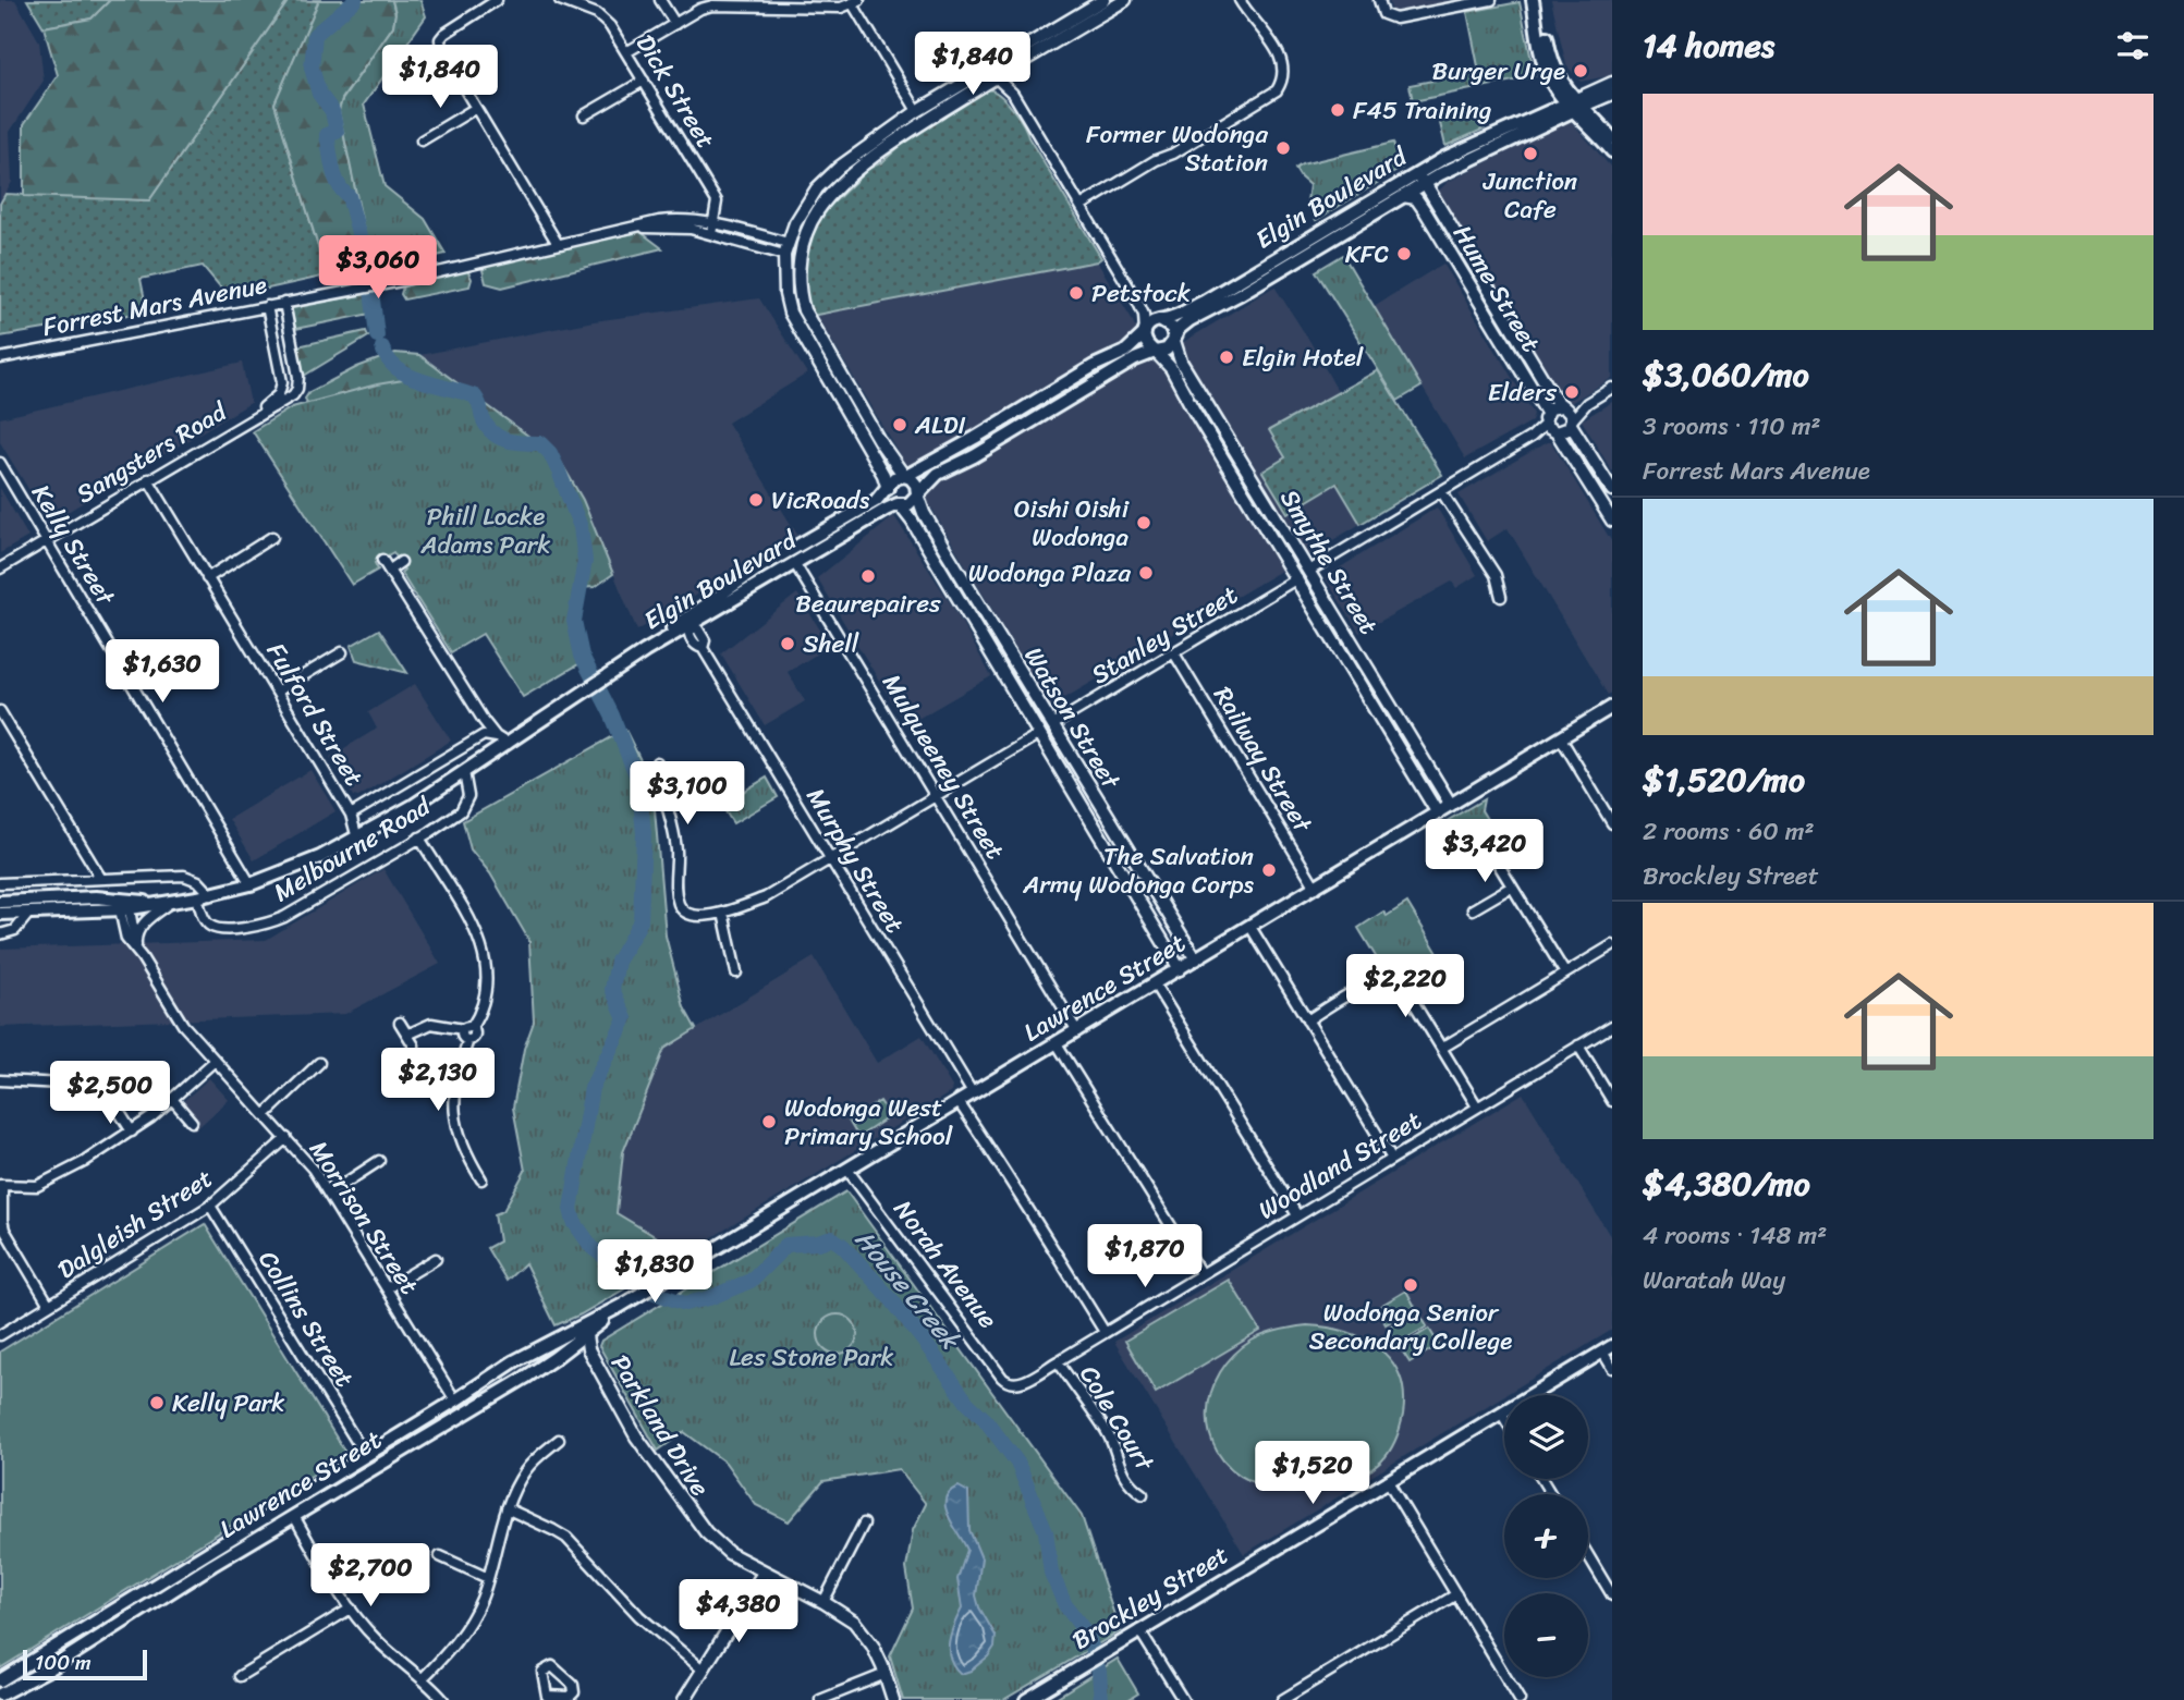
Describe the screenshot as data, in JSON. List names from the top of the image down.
{
  "streets": {
    "main road": [
      "Elgin Boulevard",
      "Melbourne Road",
      "Lawrence Street",
      "Brockley Street"
    ],
    "street": [
      "Dick Street",
      "Hume Street",
      "Forrest Mars Avenue",
      "Sangsters Road",
      "Kelly Street",
      "Smythe Street",
      "Stanley Street",
      "Fulford Street",
      "Watson Street",
      "Railway Street",
      "Mulqueeney Street",
      "Murphy Street",
      "Woodland Street",
      "Morrison Street",
      "Dalgleish Street",
      "Norah Avenue",
      "Collins Street",
      "Cole Court",
      "Parkland Drive"
    ]
  },
  "crossings": [
    ["Dick Street", "Forrest Mars Avenue"],
    ["Elgin Boulevard", "Hume Street"],
    ["Elgin Boulevard", "Smythe Street"],
    ["Elgin Boulevard", "Watson Street"],
    ["Elgin Boulevard", "Mulqueeney Street"],
    ["Elgin Boulevard", "Melbourne Road"],
    ["Elgin Boulevard", "Murphy Street"],
    ["Forrest Mars Avenue", "Sangsters Road"],
    ["Sangsters Road", "Kelly Street"],
    ["Sangsters Road", "Fulford Street"],
    ["Kelly Street", "Melbourne Road"],
    ["Smythe Street", "Stanley Street"],
    ["Smythe Street", "Lawrence Street"],
    ["Stanley Street", "Watson Street"],
    ["Stanley Street", "Railway Street"],
    ["Fulford Street", "Melbourne Road"],
    ["Watson Street", "Lawrence Street"],
    ["Railway Street", "Lawrence Street"],
    ["Mulqueeney Street", "Lawrence Street"],
    ["Melbourne Road", "Morrison Street"],
    ["Murphy Street", "Lawrence Street"],
    ["Lawrence Street", "Morrison Street"],
    ["Lawrence Street", "Norah Avenue"],
    ["Lawrence Street", "Collins Street"],
    ["Lawrence Street", "Parkland Drive"],
    ["Woodland Street", "Norah Avenue"],
    ["Woodland Street", "Cole Court"],
    ["Morrison Street", "Dalgleish Street"],
    ["Dalgleish Street", "Collins Street"]
  ],
  "water": ["House Creek"],
  "parks": ["Phill Locke Adams Park", "Les Stone Park"],
  "places": [
    "Burger Urge",
    "F45 Training",
    "Former Wodonga Station",
    "Junction Cafe",
    "KFC",
    "Petstock",
    "Elgin Hotel",
    "Elders",
    "ALDI",
    "VicRoads",
    "Oishi Oishi Wodonga",
    "Wodonga Plaza",
    "Beaurepaires",
    "Shell",
    "The Salvation Army Wodonga Corps",
    "Wodonga West Primary School",
    "Wodonga Senior Secondary College",
    "Kelly Park"
  ],
  "scale_bar": "100 m",
  "page": {
    "heading": "14 homes",
    "price": [
      "$1,840",
      "$1,840",
      "$3,060",
      "$1,630",
      "$3,100",
      "$3,420",
      "$2,220",
      "$2,130",
      "$2,500",
      "$1,870",
      "$1,830",
      "$1,520",
      "$2,700",
      "$4,380"
    ],
    "list": [
      {
        "name": "$3,060/mo",
        "note": "3 rooms · 110 m² · Forrest Mars Avenue"
      },
      {
        "name": "$1,520/mo",
        "note": "2 rooms · 60 m² · Brockley Street"
      },
      {
        "name": "$4,380/mo",
        "note": "4 rooms · 148 m² · Waratah Way"
      }
    ],
    "map_buttons": ["+", "−"],
    "scale": "100 m"
  }
}
